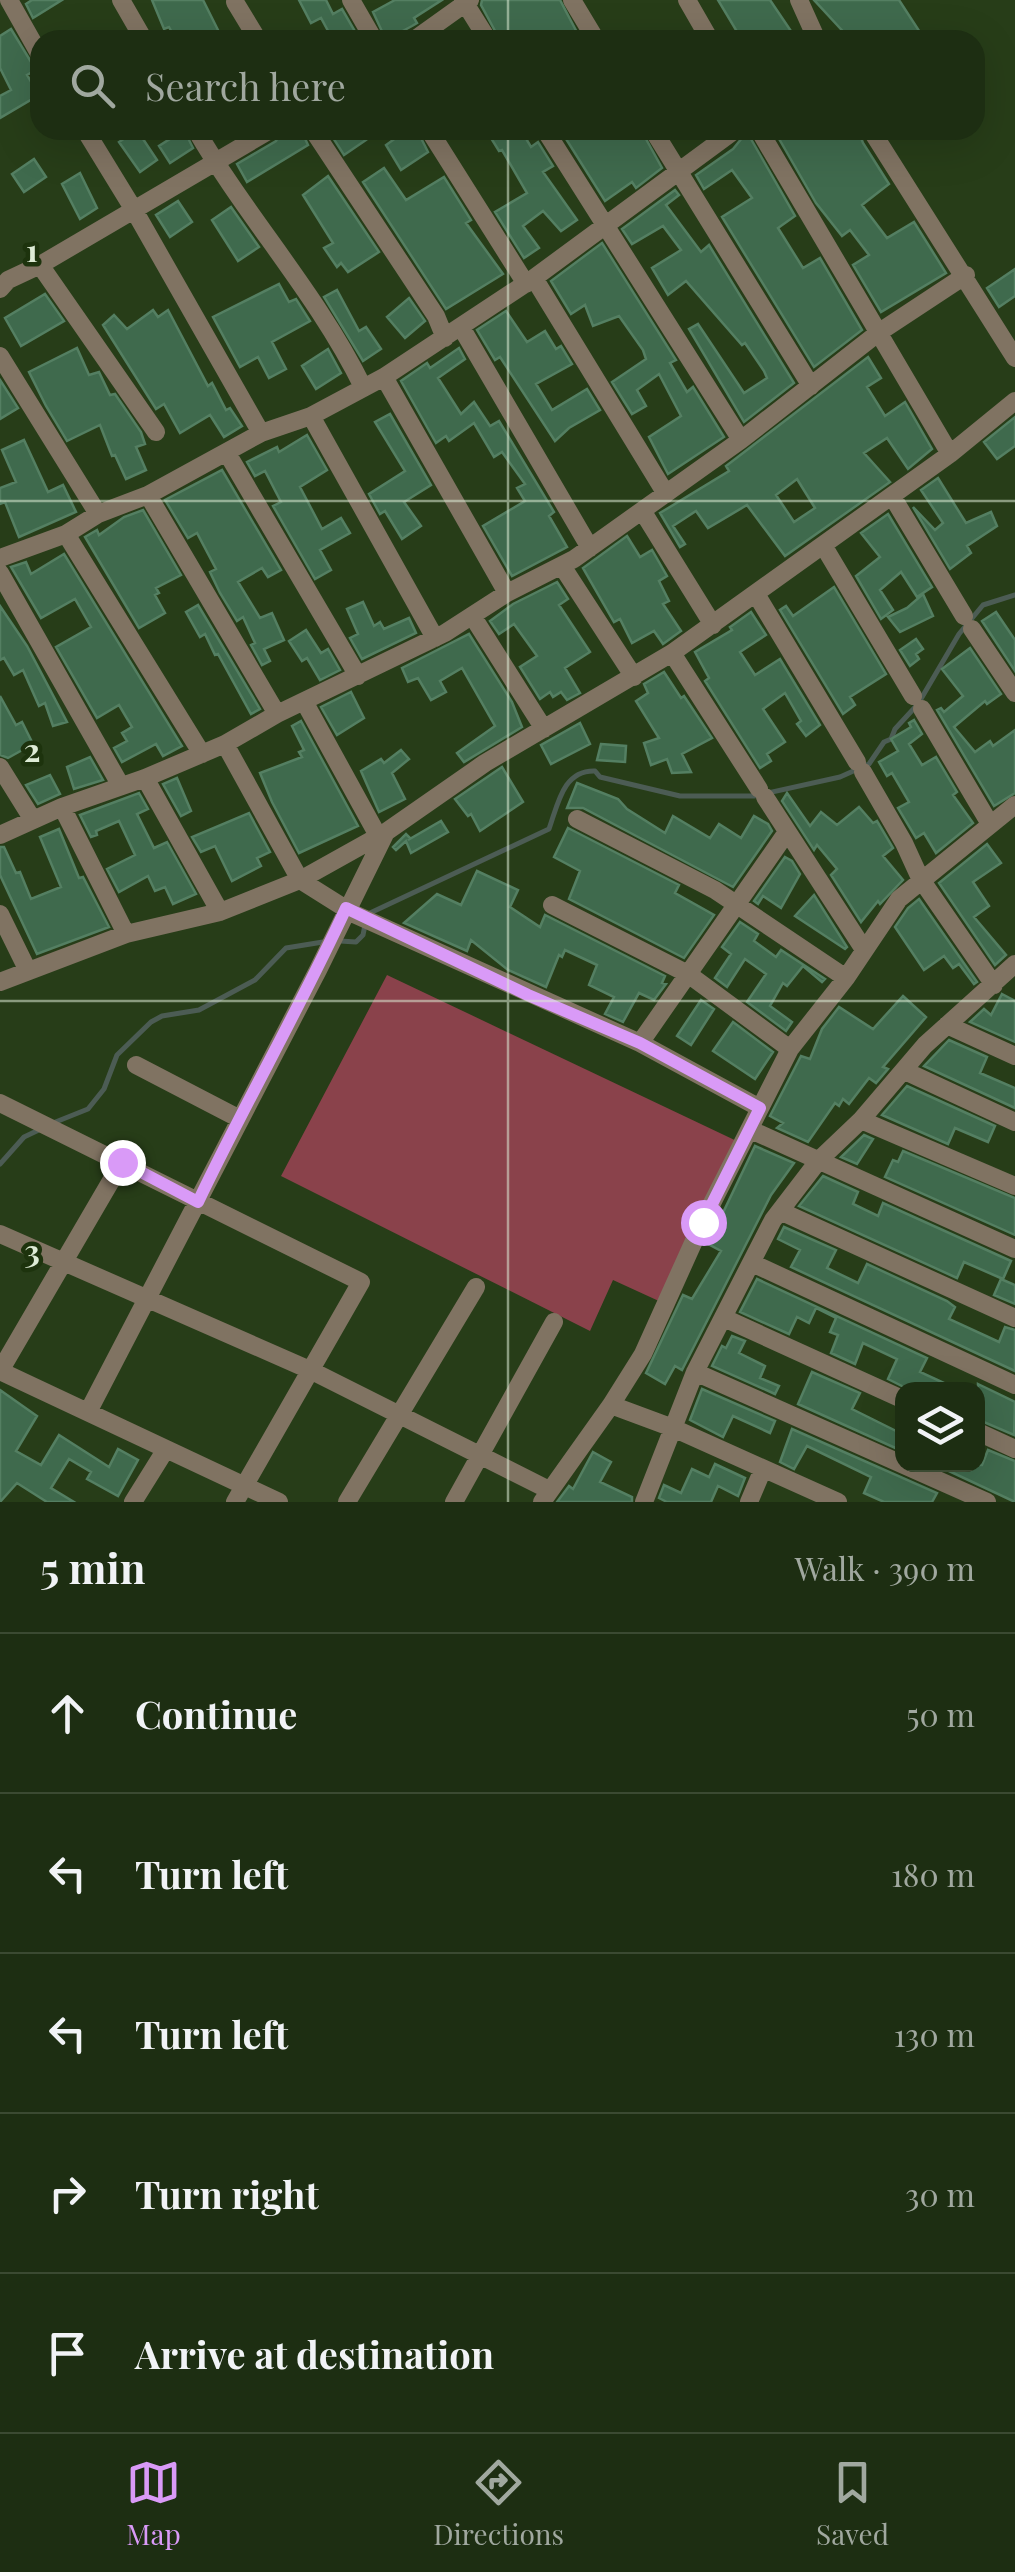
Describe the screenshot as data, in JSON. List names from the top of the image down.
{
  "page": {
    "search": "Search here",
    "heading": ["5 min", "Walk · 390 m"],
    "list": [
      ["Continue", "50 m"],
      ["Turn left", "180 m"],
      ["Turn left", "130 m"],
      ["Turn right", "30 m"],
      "Arrive at destination"
    ],
    "nav": ["Map", "Directions", "Saved"]
  },
  "grid": {
    "rows": ["1", "2", "3"]
  }
}
